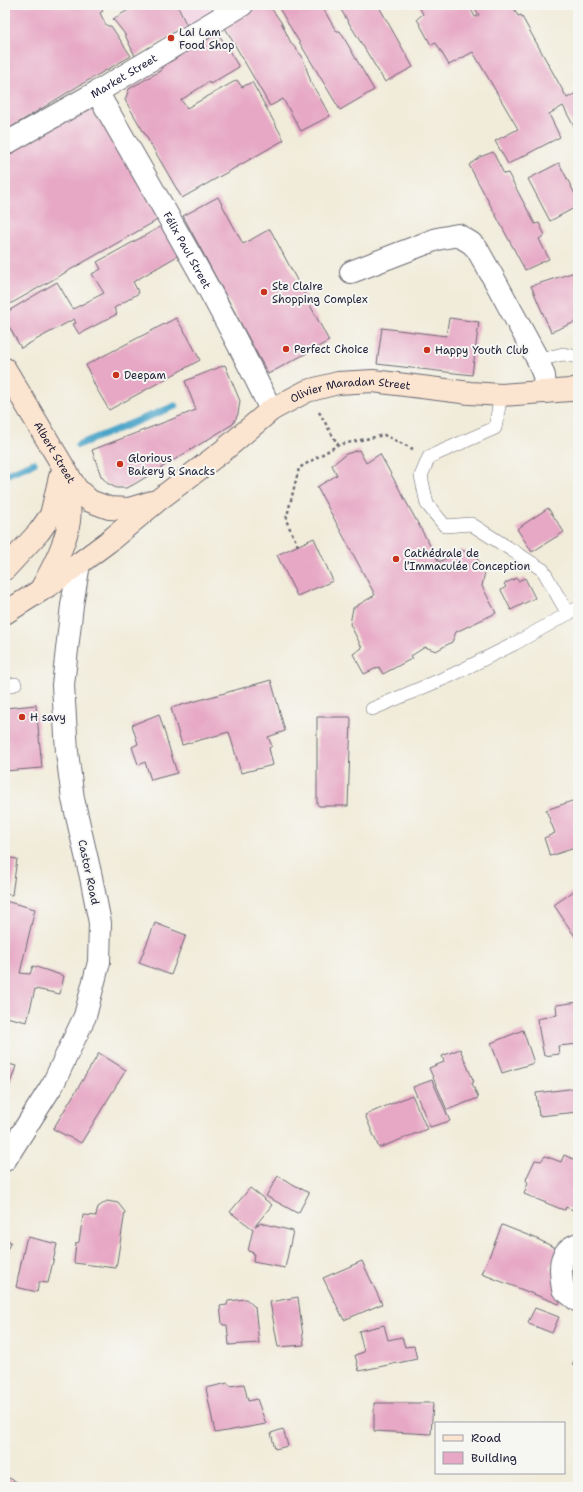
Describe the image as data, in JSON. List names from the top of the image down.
{
  "streets": {
    "main road": ["Olivier Maradan Street", "Albert Street"],
    "street": ["Market Street", "Félix Paul Street", "Castor Road"]
  },
  "crossings": [
    ["Market Street", "Félix Paul Street"],
    ["Félix Paul Street", "Olivier Maradan Street"],
    ["Olivier Maradan Street", "Albert Street"],
    ["Olivier Maradan Street", "Castor Road"]
  ],
  "places": [
    "Lai Lam Food Shop",
    "Ste Claire Shopping Complex",
    "Perfect Choice",
    "Happy Youth Club",
    "Deepam",
    "Glorious Bakery & Snacks",
    "Cathédrale de l'Immaculée Conception",
    "H savy"
  ],
  "legend": ["Road", "Building"]
}
